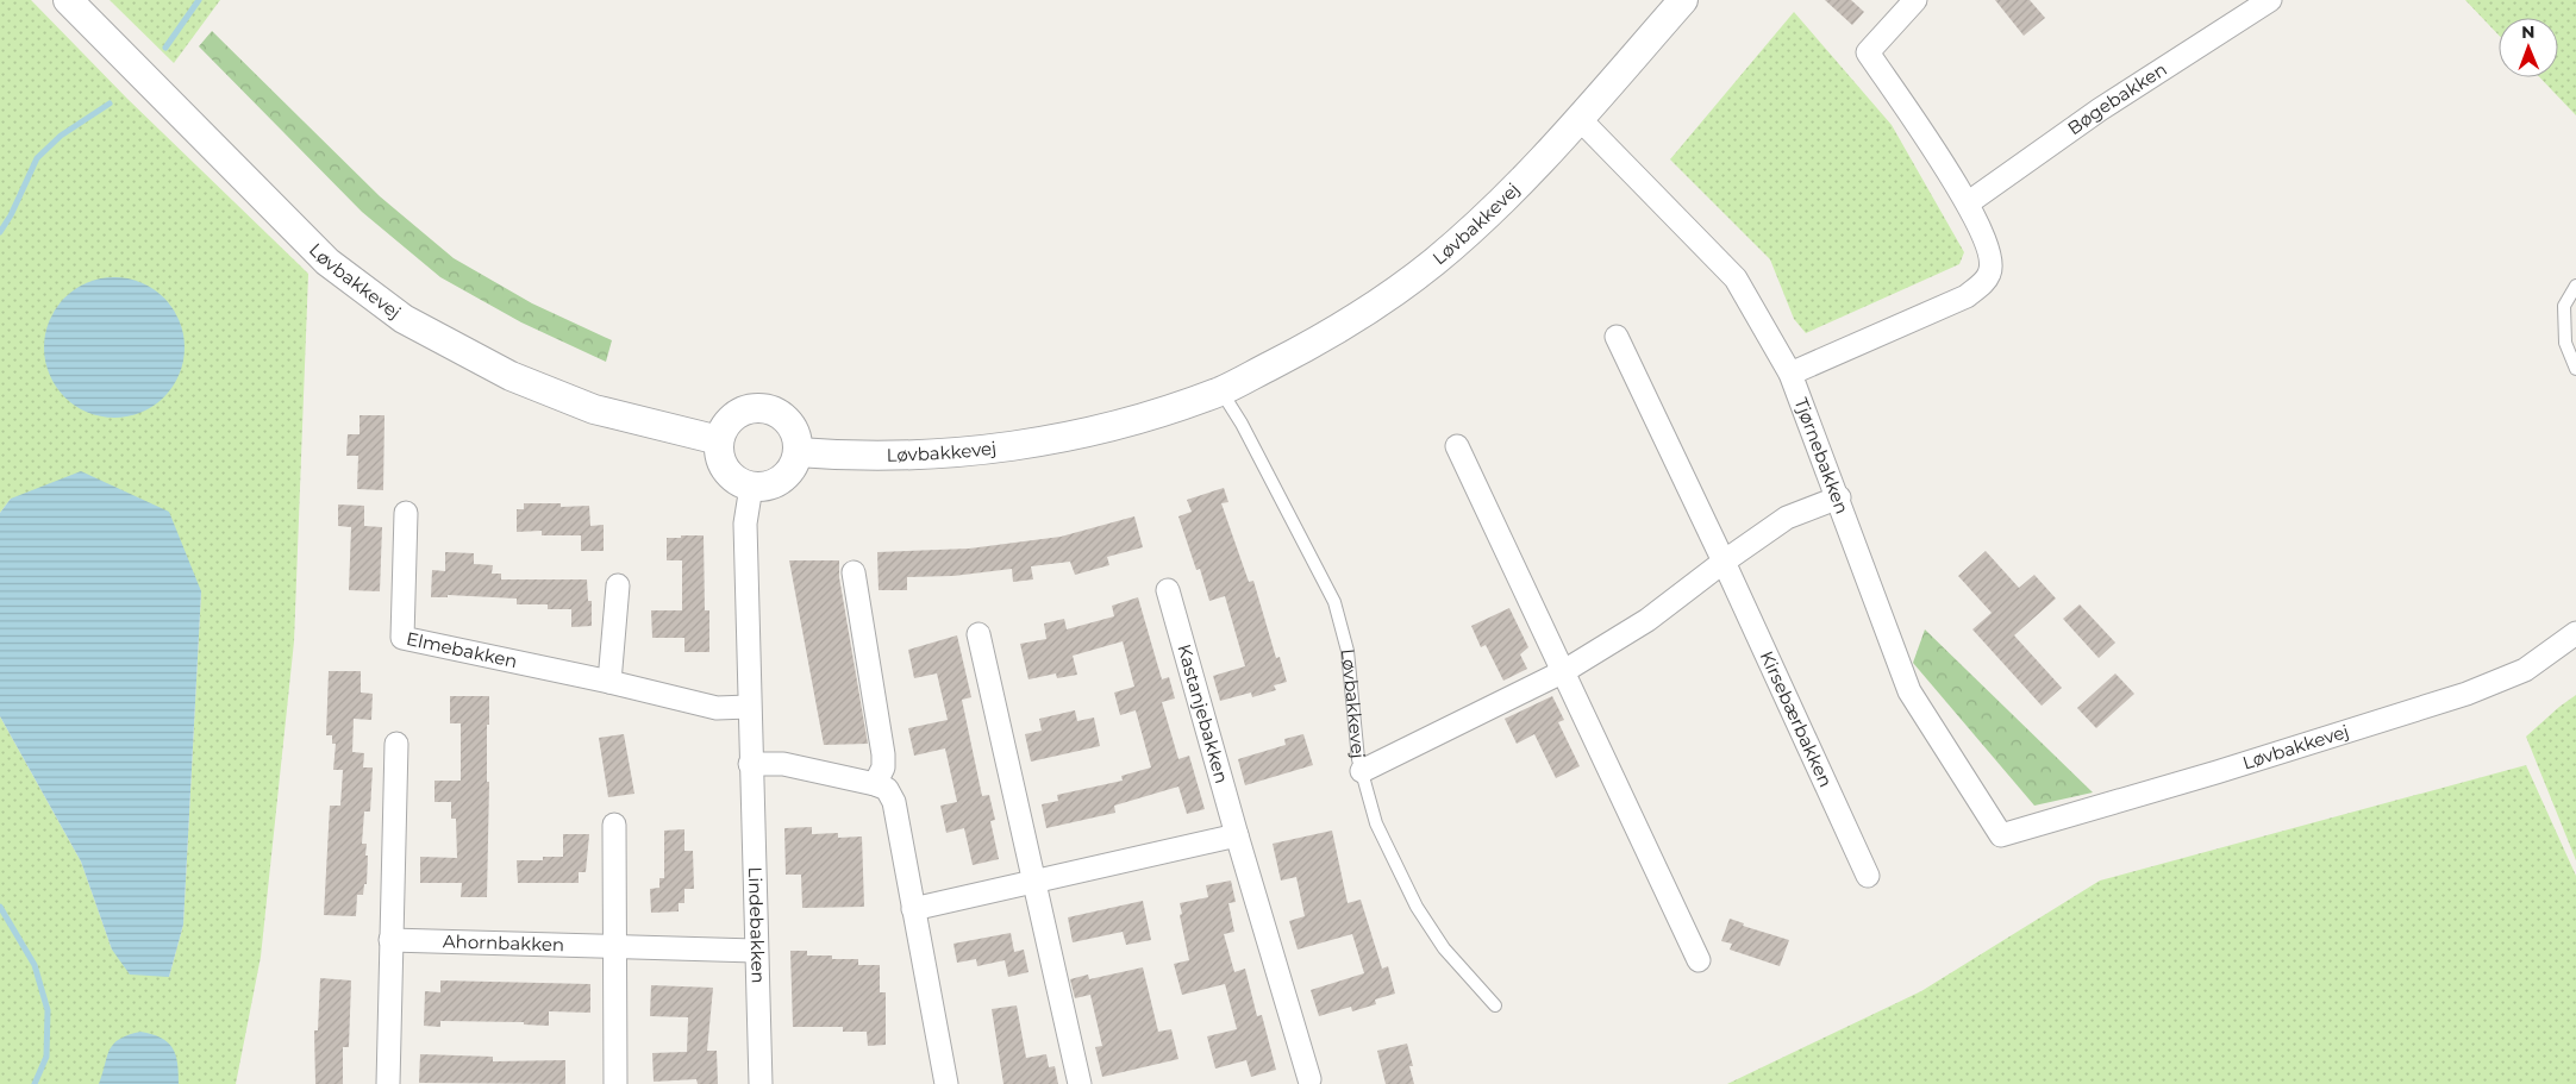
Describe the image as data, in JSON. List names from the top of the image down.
{
  "streets": {
    "street": [
      "Bøgebakken",
      "Løvbakkevej",
      "Tjørnebakken",
      "Elmebakken",
      "Kastanjebakken",
      "Kirsebærbakken",
      "Lindebakken",
      "Ahornbakken"
    ]
  },
  "crossings": [
    ["Løvbakkevej", "Tjørnebakken"],
    ["Løvbakkevej", "Lindebakken"],
    ["Elmebakken", "Lindebakken"],
    ["Lindebakken", "Ahornbakken"]
  ],
  "north": "top"
}
